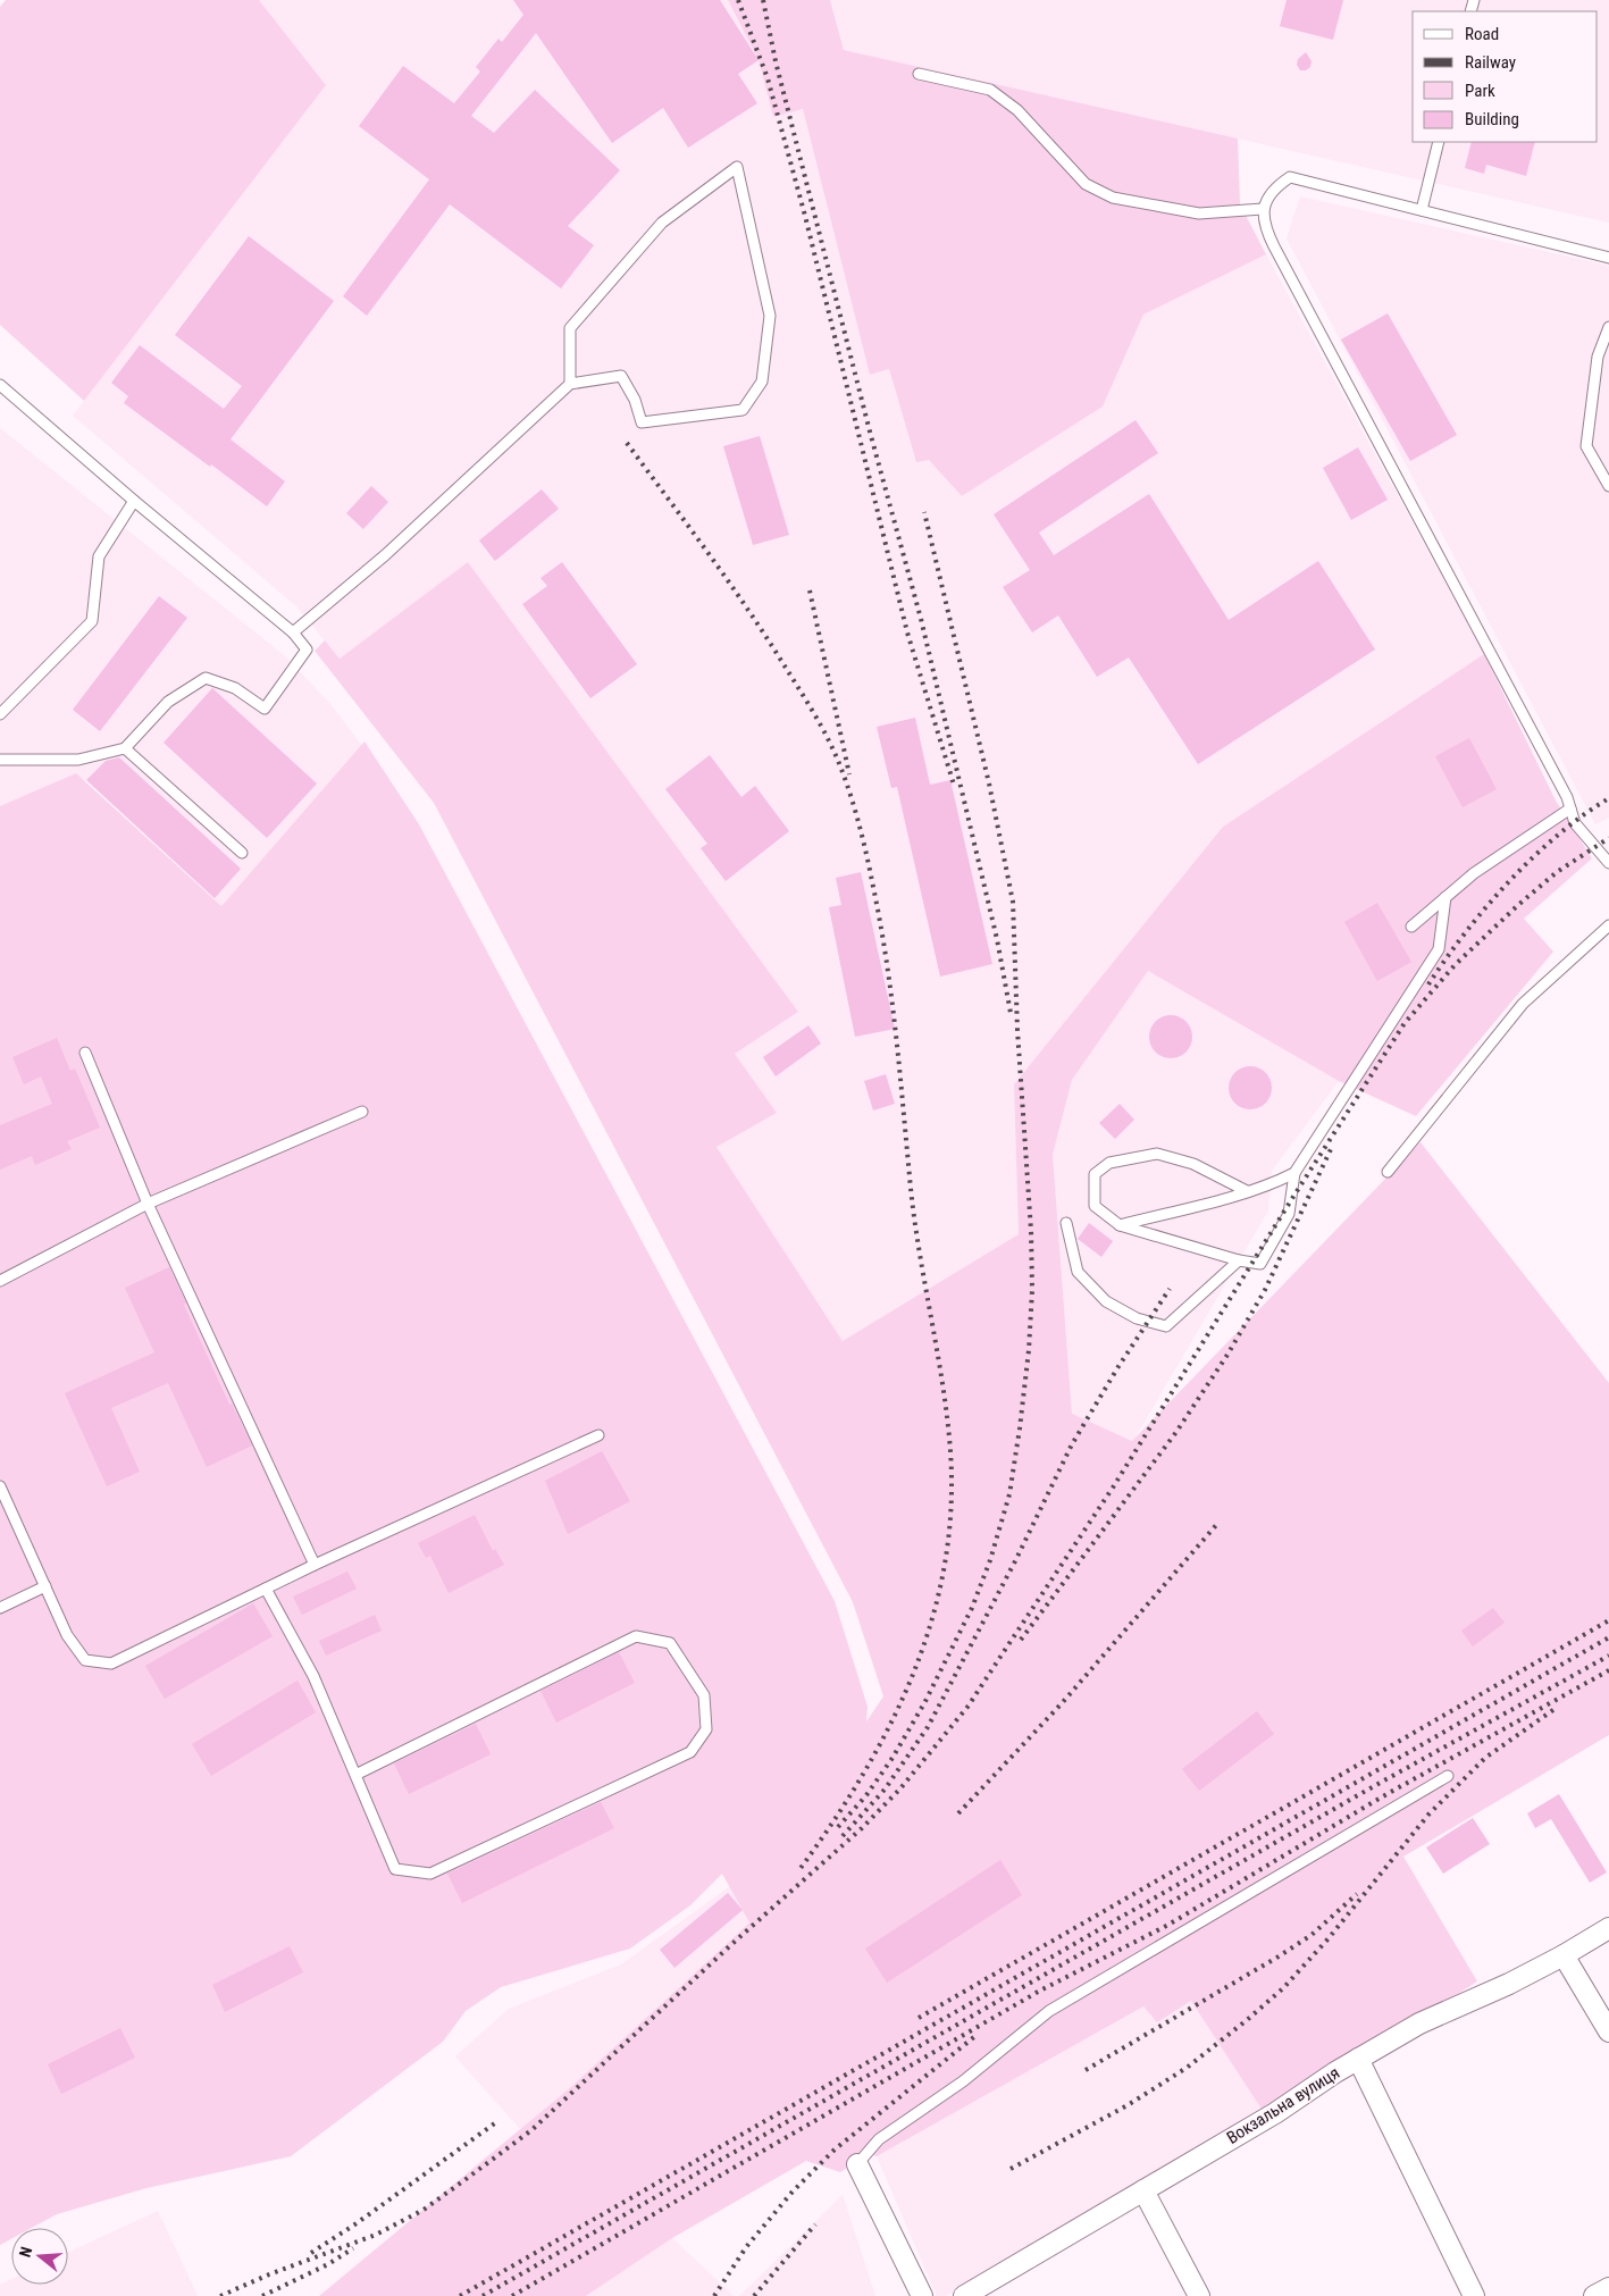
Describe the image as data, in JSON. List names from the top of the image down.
{
  "streets": {
    "street": ["Вокзальна вулиця"]
  },
  "legend": [
    "Road",
    "Railway",
    "Park",
    "Building"
  ],
  "north": "left"
}
